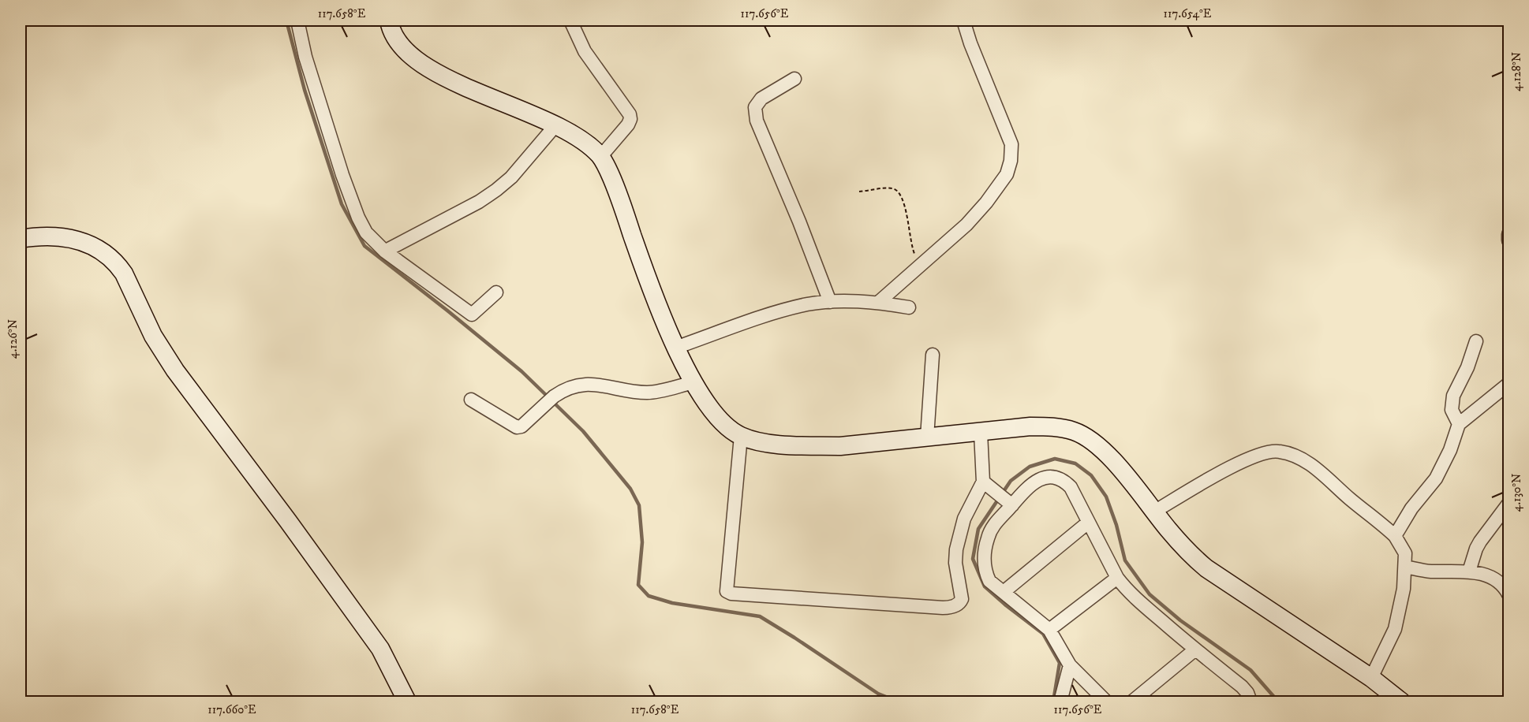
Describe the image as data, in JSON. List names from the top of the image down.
{
  "coordinates": [
    "117.658°E",
    "117.656°E",
    "117.654°E",
    "4.128°N",
    "4.126°N",
    "4.130°N",
    "117.660°E"
  ]
}
